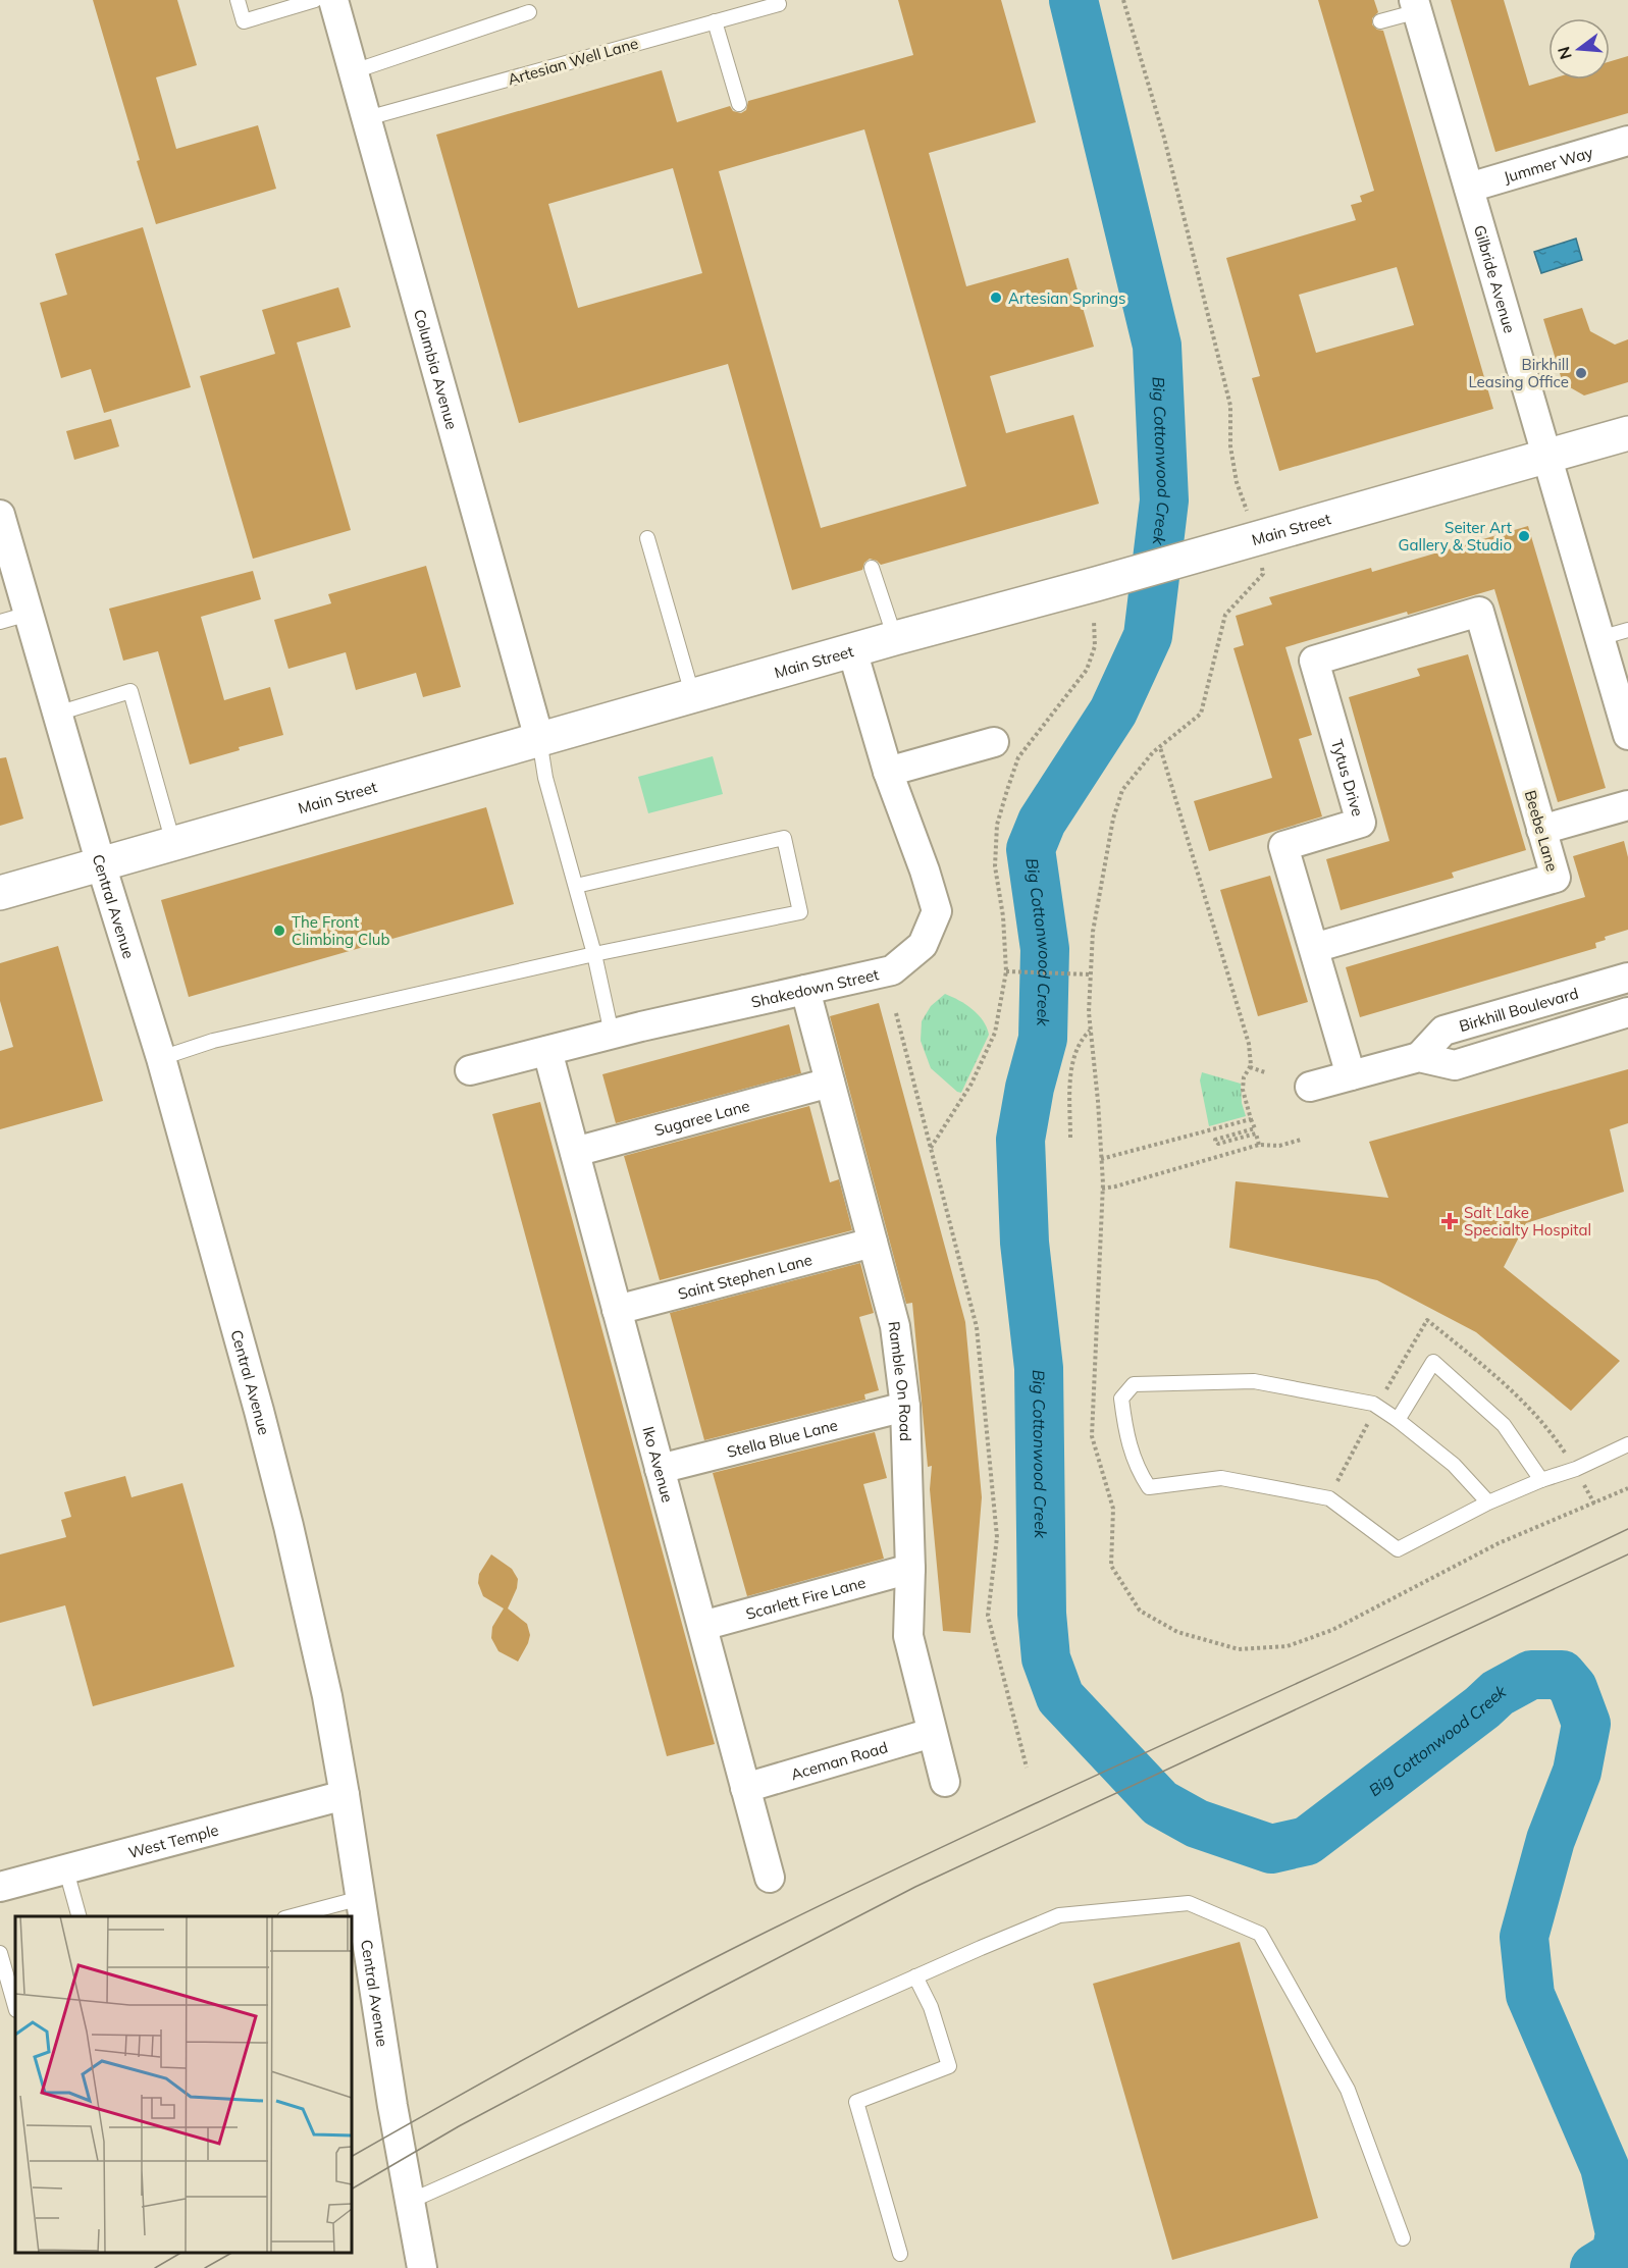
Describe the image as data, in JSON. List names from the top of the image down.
{
  "streets": {
    "street": [
      "Jummer Way",
      "Gilbride Avenue",
      "Columbia Avenue",
      "Main Street",
      "Tytus Drive",
      "Beebe Lane",
      "Central Avenue",
      "Shakedown Street",
      "Birkhill Boulevard",
      "Sugaree Lane",
      "Saint Stephen Lane",
      "Ramble On Road",
      "Stella Blue Lane",
      "Iko Avenue",
      "Scarlett Fire Lane",
      "Aceman Road",
      "West Temple"
    ],
    "lane": ["Artesian Well Lane"]
  },
  "crossings": [
    ["Artesian Well Lane", "Columbia Avenue"],
    ["Jummer Way", "Gilbride Avenue"],
    ["Gilbride Avenue", "Main Street"],
    ["Columbia Avenue", "Main Street"],
    ["Main Street", "Central Avenue"],
    ["Main Street", "Shakedown Street"],
    ["Tytus Drive", "Beebe Lane"],
    ["Central Avenue", "West Temple"],
    ["Shakedown Street", "Ramble On Road"],
    ["Shakedown Street", "Iko Avenue"],
    ["Sugaree Lane", "Ramble On Road"],
    ["Sugaree Lane", "Iko Avenue"],
    ["Saint Stephen Lane", "Ramble On Road"],
    ["Saint Stephen Lane", "Iko Avenue"],
    ["Ramble On Road", "Stella Blue Lane"],
    ["Ramble On Road", "Scarlett Fire Lane"],
    ["Ramble On Road", "Aceman Road"],
    ["Stella Blue Lane", "Iko Avenue"],
    ["Iko Avenue", "Scarlett Fire Lane"],
    ["Iko Avenue", "Aceman Road"]
  ],
  "water": ["Big Cottonwood Creek"],
  "places": {
    "other": [
      "Artesian Springs",
      "Birkhill Leasing Office",
      "Seiter Art Gallery & Studio",
      "The Front Climbing Club"
    ],
    "health": ["Salt Lake Specialty Hospital"]
  },
  "north": "left"
}
